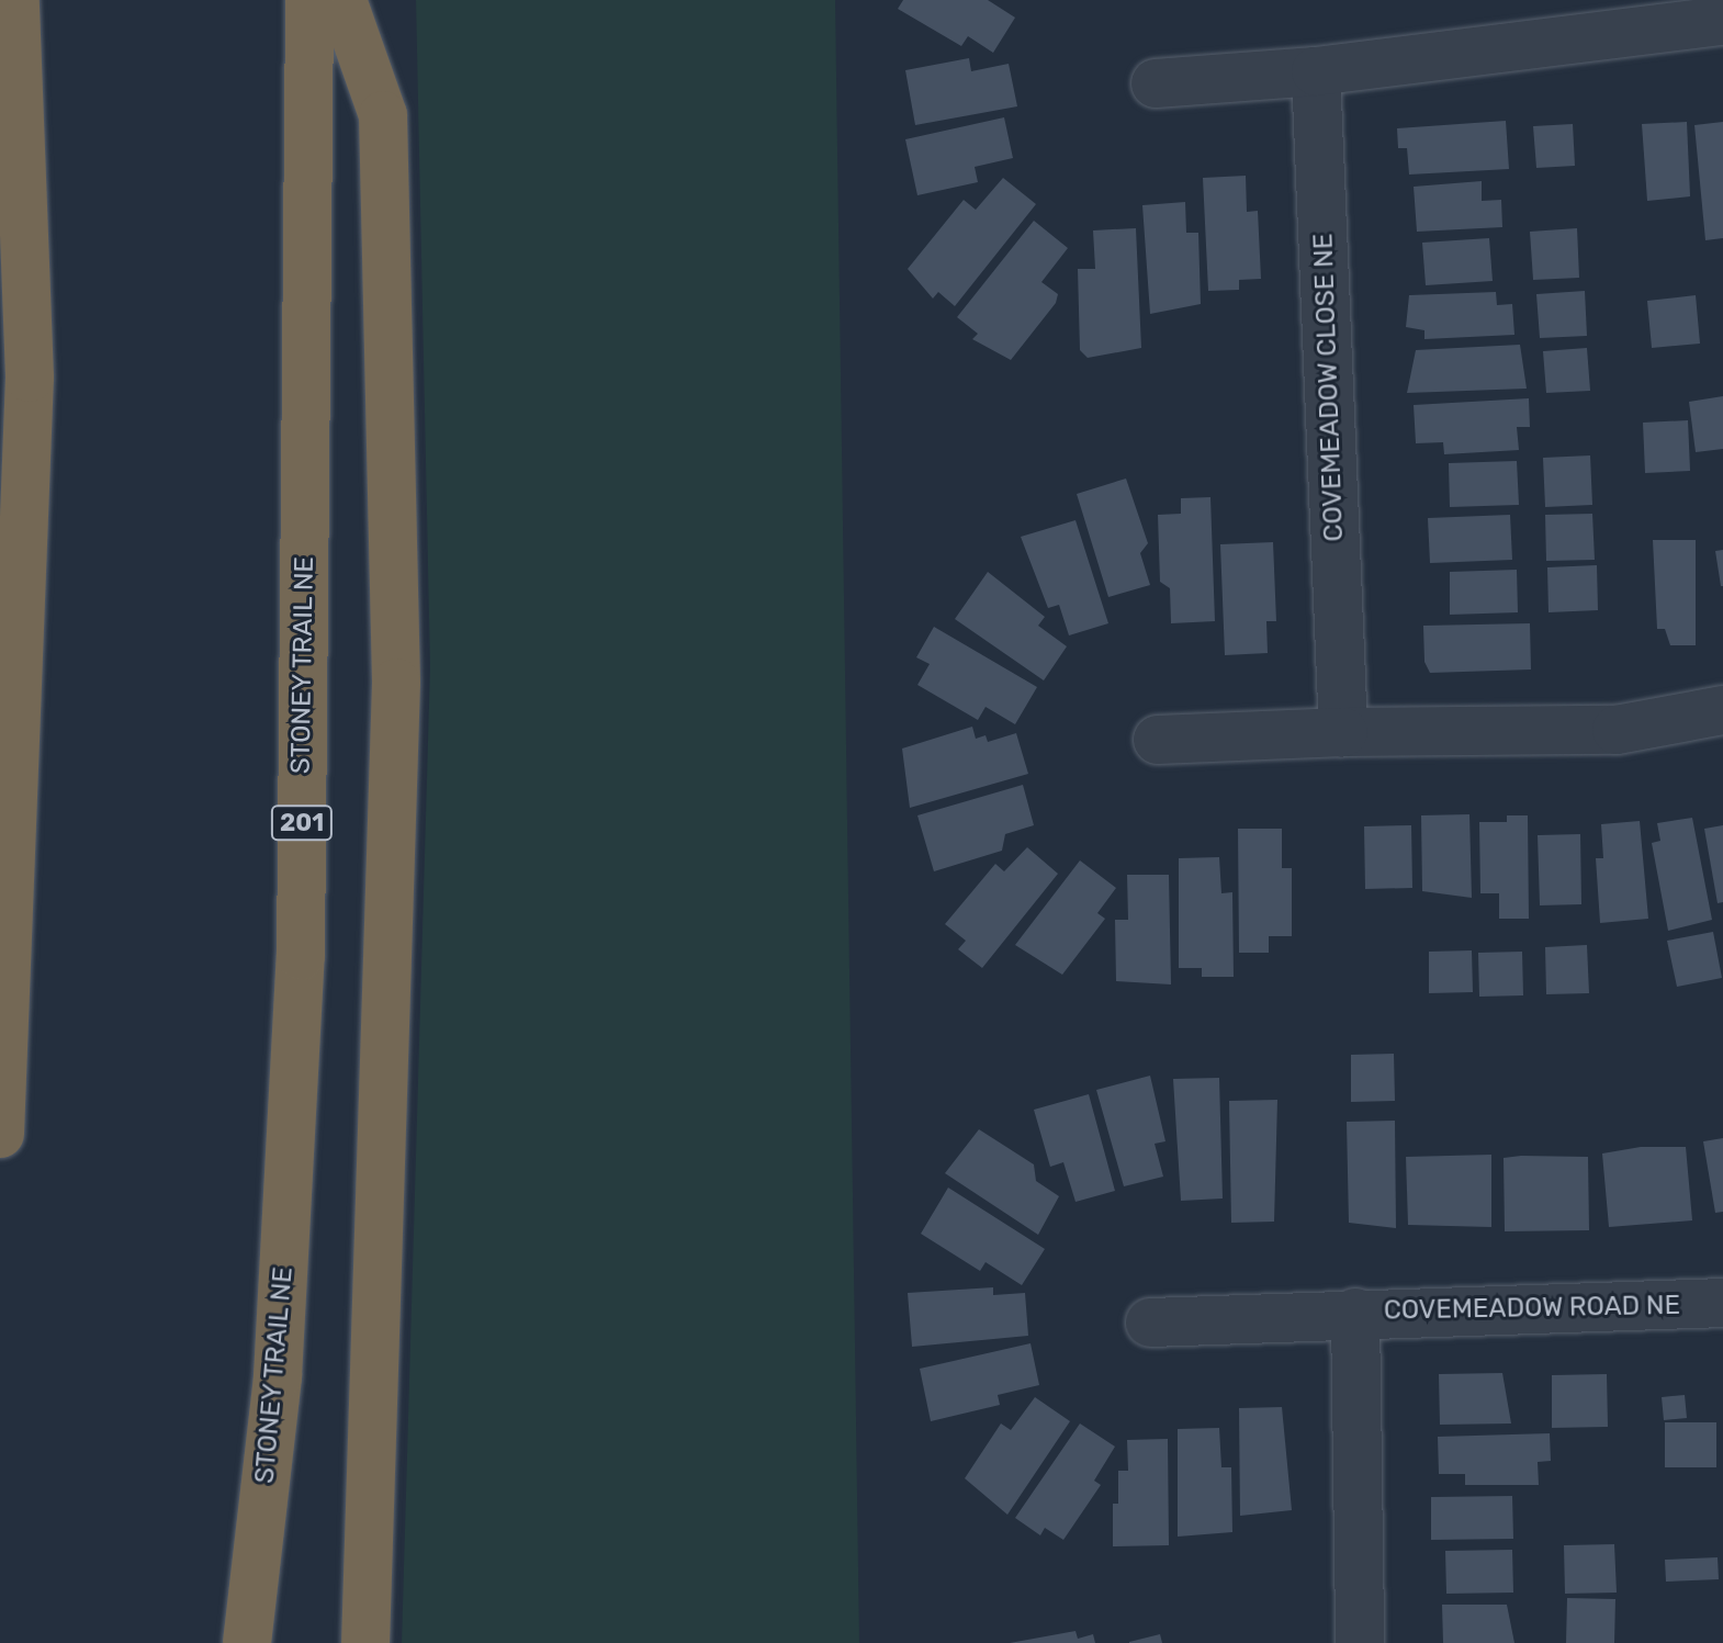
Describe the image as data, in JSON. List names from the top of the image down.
{
  "streets": {
    "highway": ["STONEY TRAIL NE", "201"],
    "street": ["COVEMEADOW CLOSE NE", "COVEMEADOW ROAD NE"]
  }
}
